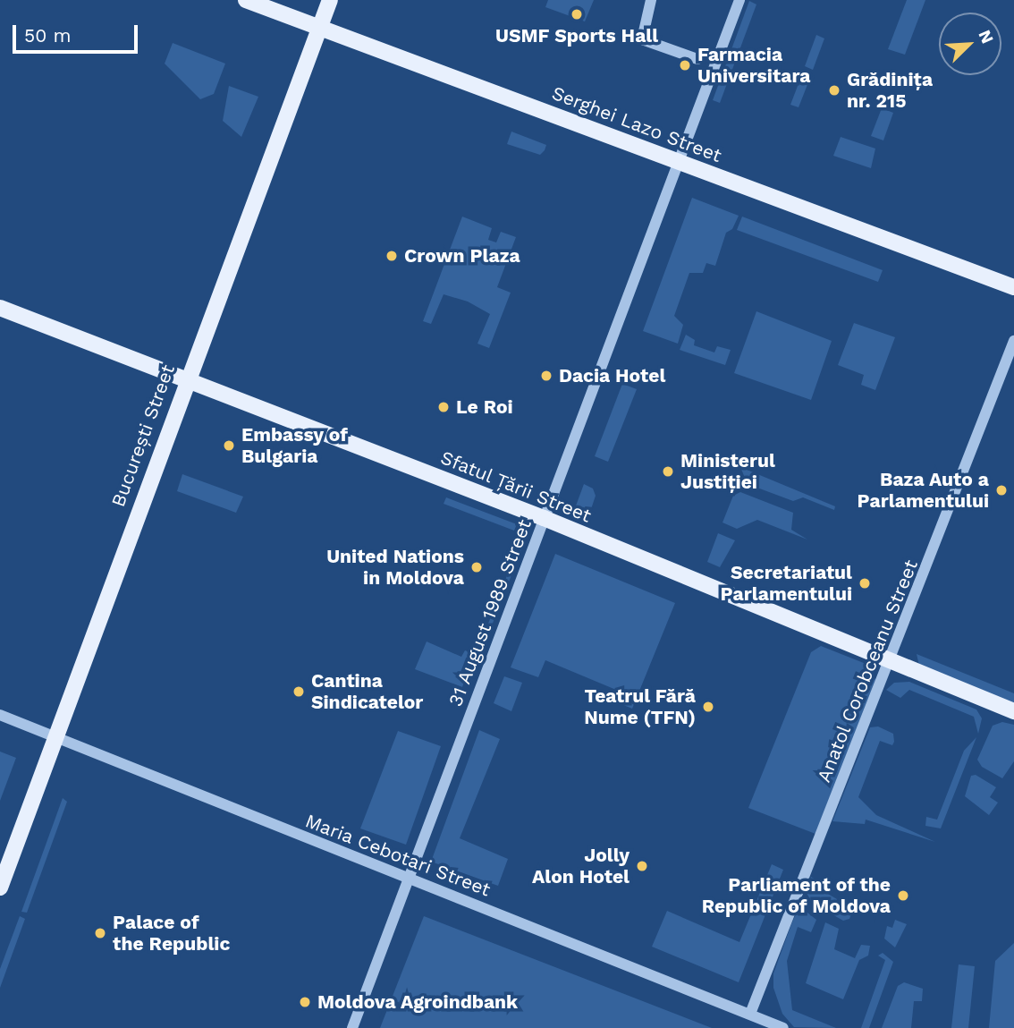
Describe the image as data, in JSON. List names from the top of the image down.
{
  "streets": {
    "main road": ["Serghei Lazo Street", "București Street", "Sfatul Țării Street"],
    "street": ["31 August 1989 Street", "Anatol Corobceanu Street", "Maria Cebotari Street"]
  },
  "crossings": [
    ["Serghei Lazo Street", "București Street"],
    ["Serghei Lazo Street", "31 August 1989 Street"],
    ["București Street", "Sfatul Țării Street"],
    ["București Street", "Maria Cebotari Street"],
    ["Sfatul Țării Street", "31 August 1989 Street"],
    ["Sfatul Țării Street", "Anatol Corobceanu Street"],
    ["31 August 1989 Street", "Maria Cebotari Street"],
    ["Anatol Corobceanu Street", "Maria Cebotari Street"]
  ],
  "places": [
    "USMF Sports Hall",
    "Farmacia Universitara",
    "Grădinița nr. 215",
    "Crown Plaza",
    "Dacia Hotel",
    "Le Roi",
    "Embassy of Bulgaria",
    "Ministerul Justiției",
    "Baza Auto a Parlamentului",
    "United Nations in Moldova",
    "Secretariatul Parlamentului",
    "Cantina Sindicatelor",
    "Teatrul Fără Nume (TFN)",
    "Jolly Alon Hotel",
    "Parliament of the Republic of Moldova",
    "Palace of the Republic",
    "Moldova Agroindbank"
  ],
  "scale_bar": "50 m",
  "north": "top right"
}
